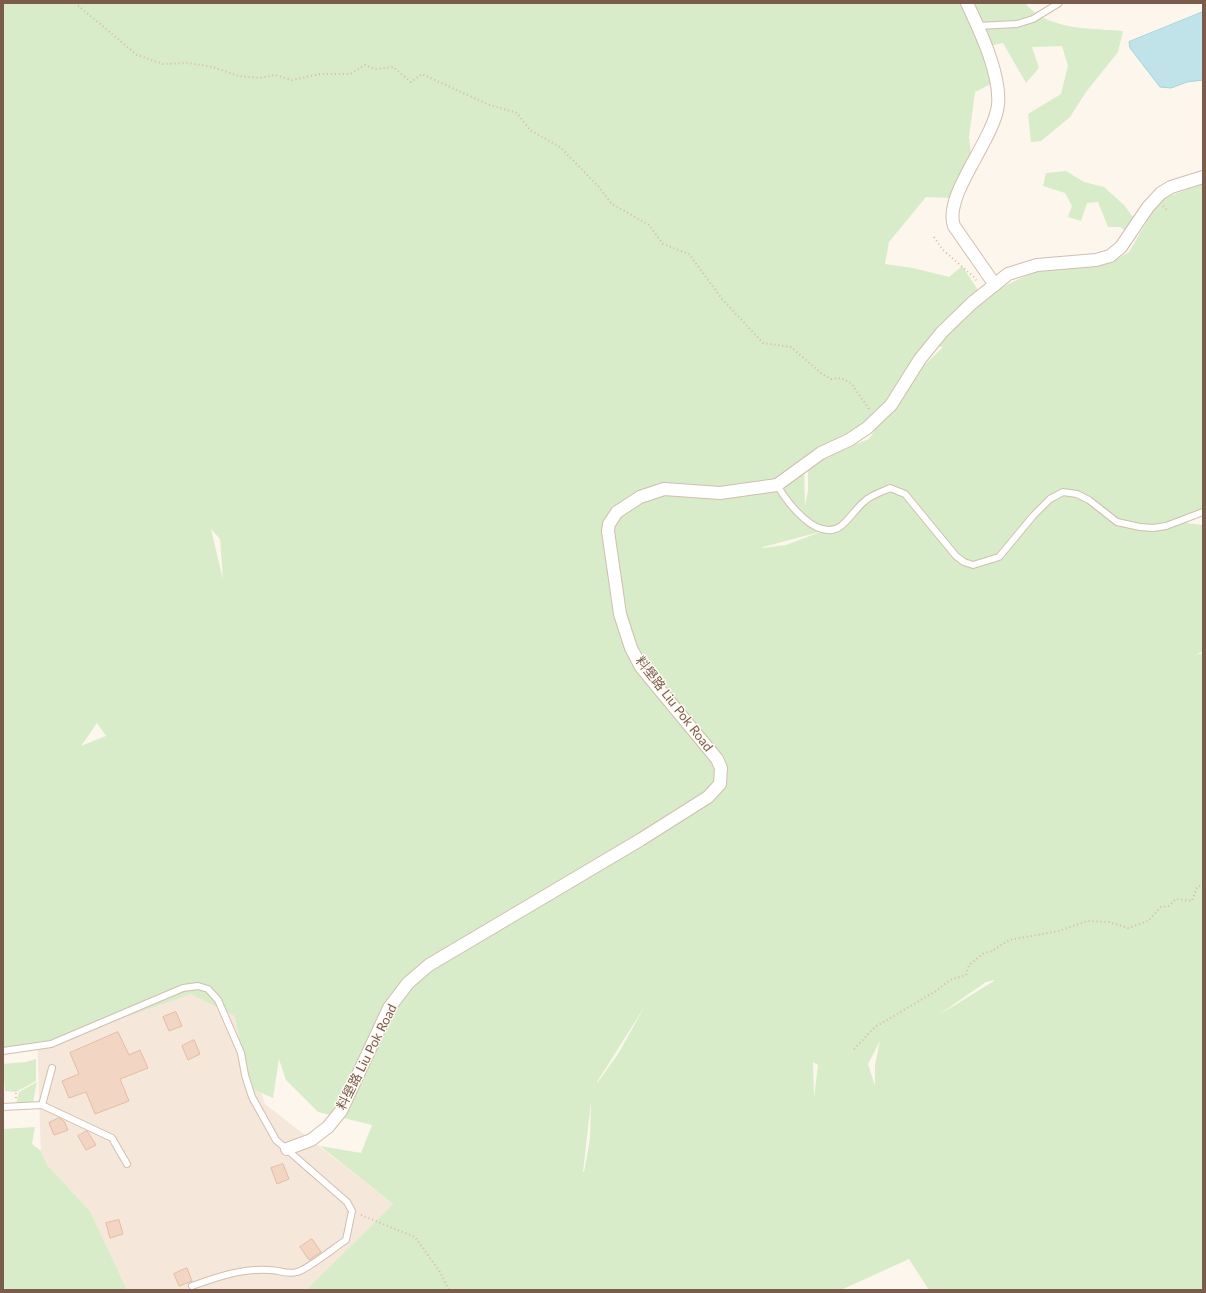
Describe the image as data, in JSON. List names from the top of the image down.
{
  "streets": {
    "street": ["料壆路 Liu Pok Road"]
  }
}
